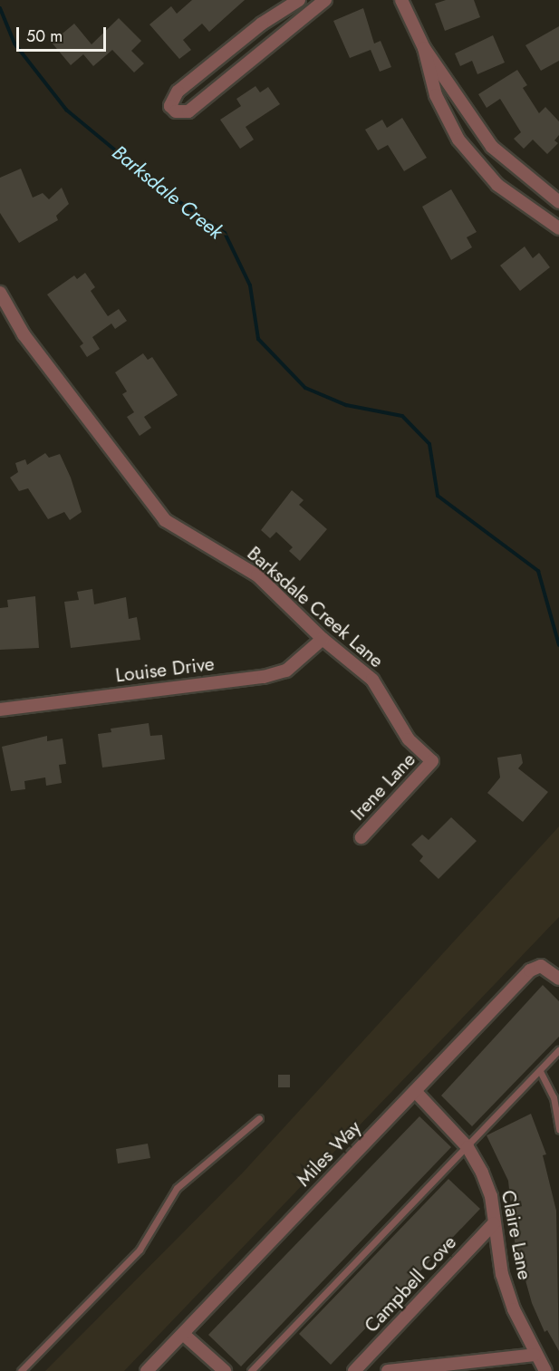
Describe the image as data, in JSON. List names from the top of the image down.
{
  "streets": {
    "street": [
      "Barksdale Creek Lane",
      "Louise Drive",
      "Irene Lane",
      "Miles Way",
      "Claire Lane",
      "Campbell Cove"
    ]
  },
  "crossings": [
    ["Barksdale Creek Lane", "Louise Drive"],
    ["Barksdale Creek Lane", "Irene Lane"],
    ["Miles Way", "Claire Lane"],
    ["Claire Lane", "Campbell Cove"]
  ],
  "water": ["Barksdale Creek"],
  "scale_bar": "50 m"
}
